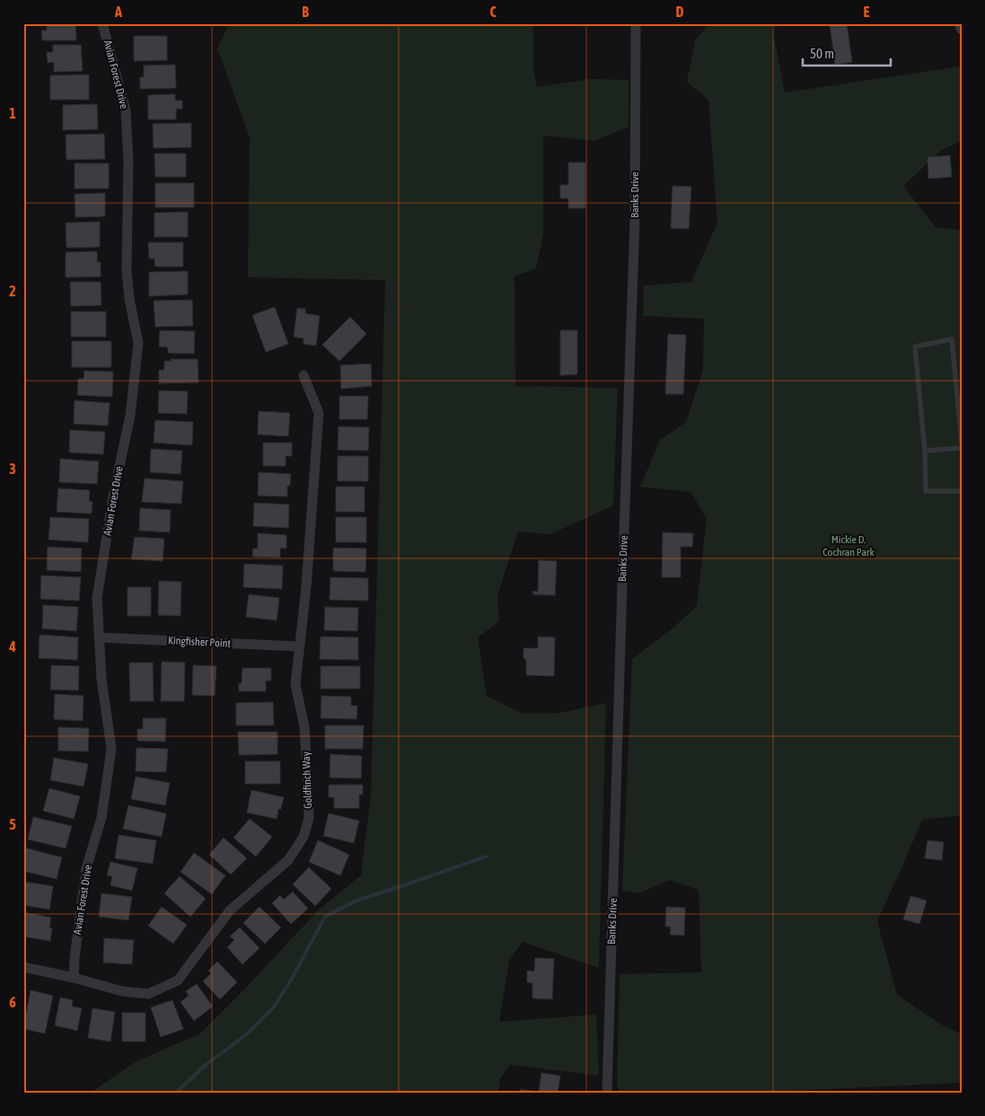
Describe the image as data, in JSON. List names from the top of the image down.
{
  "streets": {
    "street": [
      "Avian Forest Drive",
      "Banks Drive",
      "Kingfisher Point",
      "Goldfinch Way"
    ]
  },
  "crossings": [
    ["Avian Forest Drive", "Kingfisher Point"],
    ["Avian Forest Drive", "Goldfinch Way"],
    ["Kingfisher Point", "Goldfinch Way"]
  ],
  "parks": ["Mickie D. Cochran Park"],
  "scale_bar": "50 m",
  "grid": {
    "columns": [
      "A",
      "B",
      "C",
      "D",
      "E"
    ],
    "rows": [
      "1",
      "2",
      "3",
      "4",
      "5",
      "6"
    ]
  }
}
